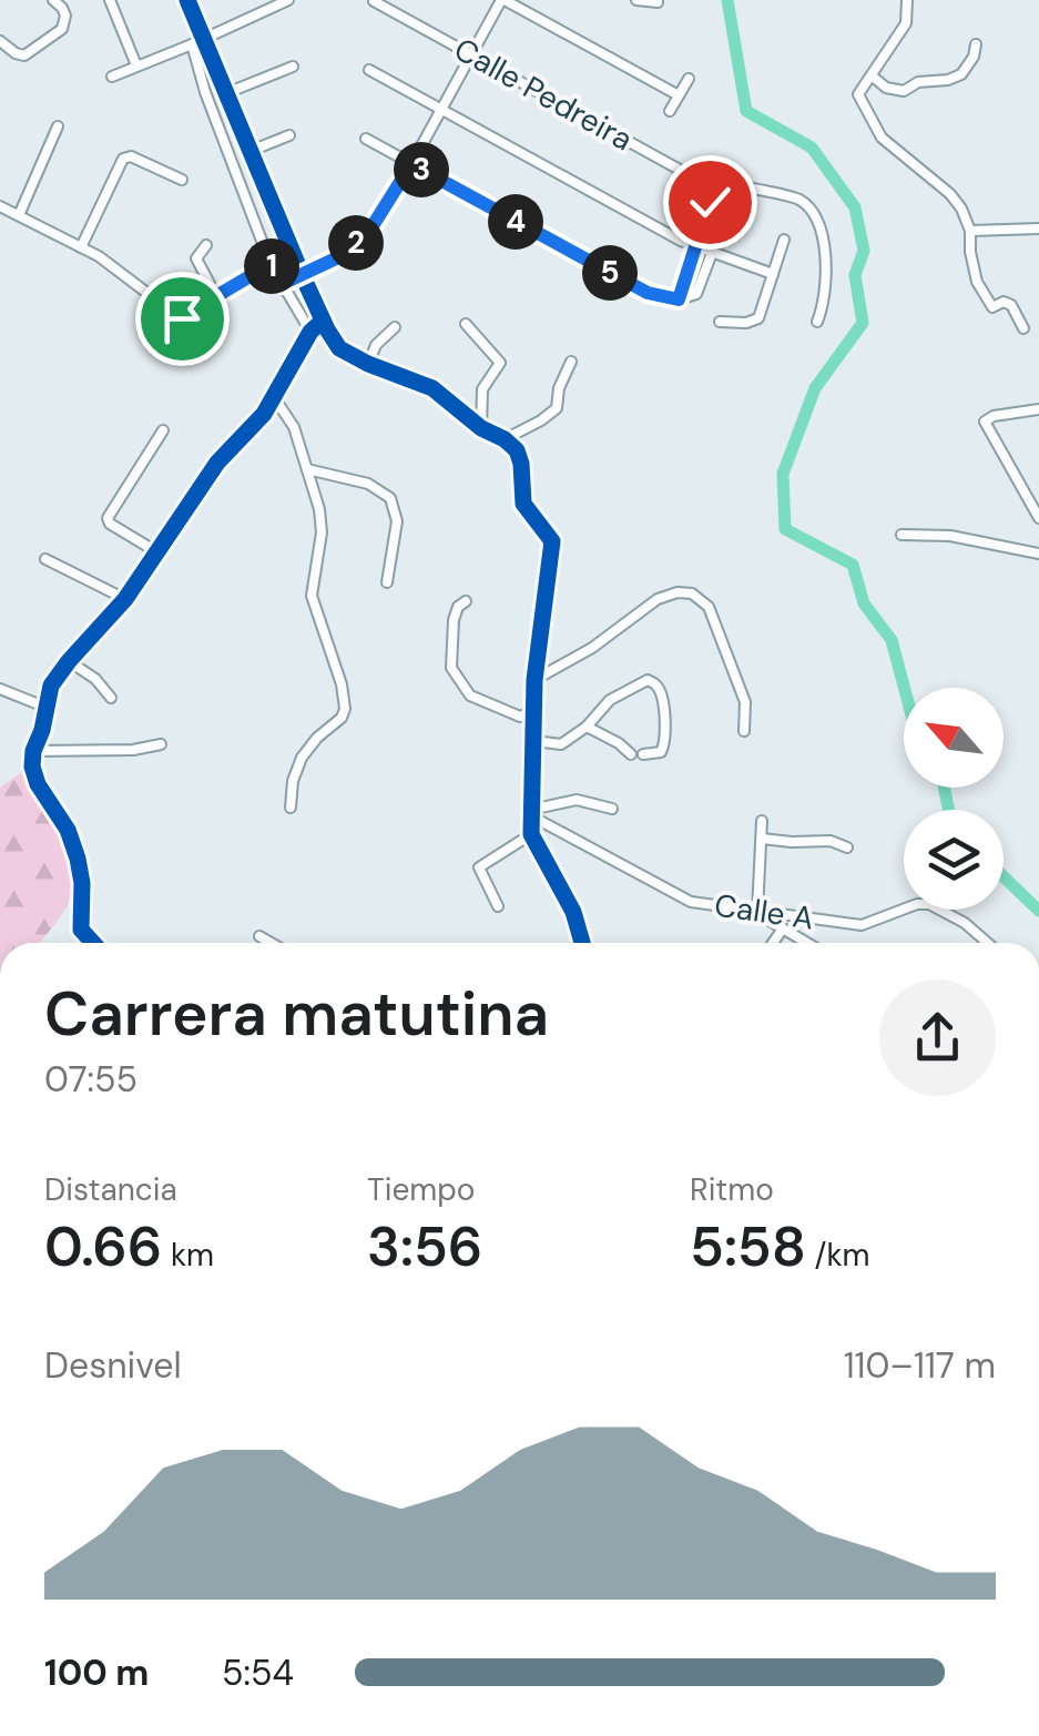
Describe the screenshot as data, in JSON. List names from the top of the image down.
{
  "streets": {
    "street": ["Calle Pedreira", "Calle A"]
  },
  "north": "top left",
  "page": {
    "pins": [
      "3",
      "4",
      "2",
      "1",
      "5"
    ],
    "heading": ["Carrera matutina", "07:55"],
    "stats": [
      ["Distancia", "0.66 km"],
      ["Tiempo", "3:56"],
      ["Ritmo", "5:58 /km"]
    ],
    "chart": ["Desnivel", "110–117 m"],
    "list": [
      {
        "name": "100 m",
        "note": "5:54"
      }
    ]
  }
}
